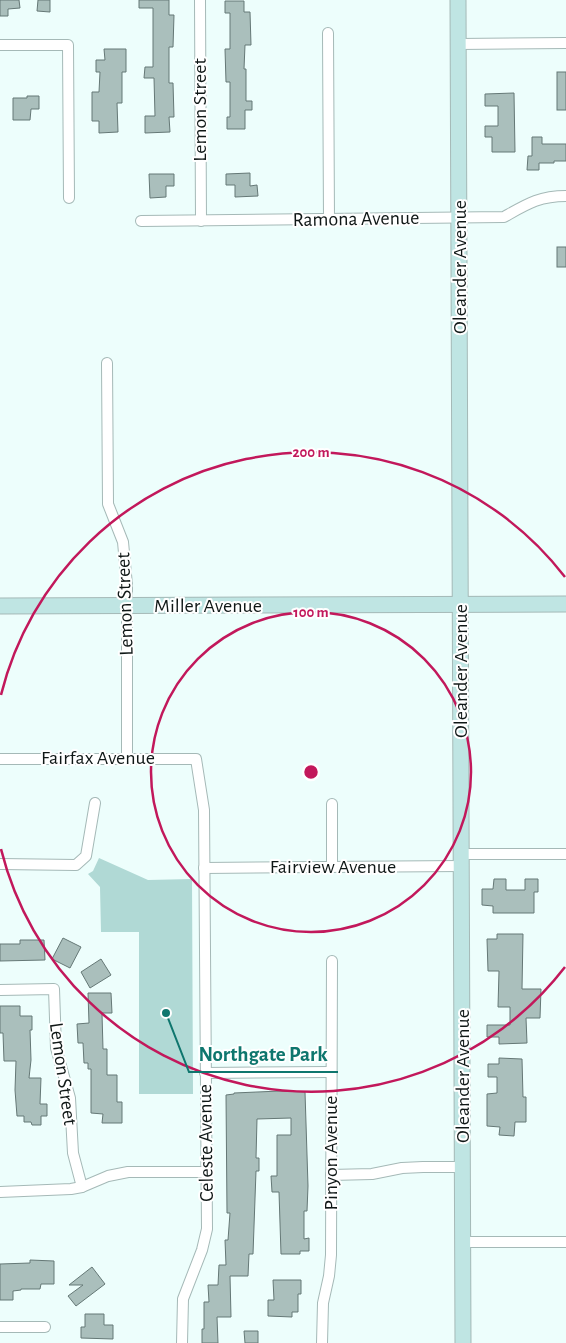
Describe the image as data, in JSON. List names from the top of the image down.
{
  "streets": {
    "street": [
      "Lemon Street",
      "Ramona Avenue",
      "Oleander Avenue",
      "Miller Avenue",
      "Fairfax Avenue",
      "Fairview Avenue",
      "Celeste Avenue",
      "Pinyon Avenue"
    ]
  },
  "crossings": [
    ["Lemon Street", "Ramona Avenue"],
    ["Lemon Street", "Miller Avenue"],
    ["Lemon Street", "Fairfax Avenue"],
    ["Ramona Avenue", "Oleander Avenue"],
    ["Oleander Avenue", "Miller Avenue"],
    ["Oleander Avenue", "Fairview Avenue"],
    ["Fairfax Avenue", "Celeste Avenue"],
    ["Fairview Avenue", "Celeste Avenue"]
  ],
  "places": ["Northgate Park"],
  "rings": ["200 m", "100 m"]
}
